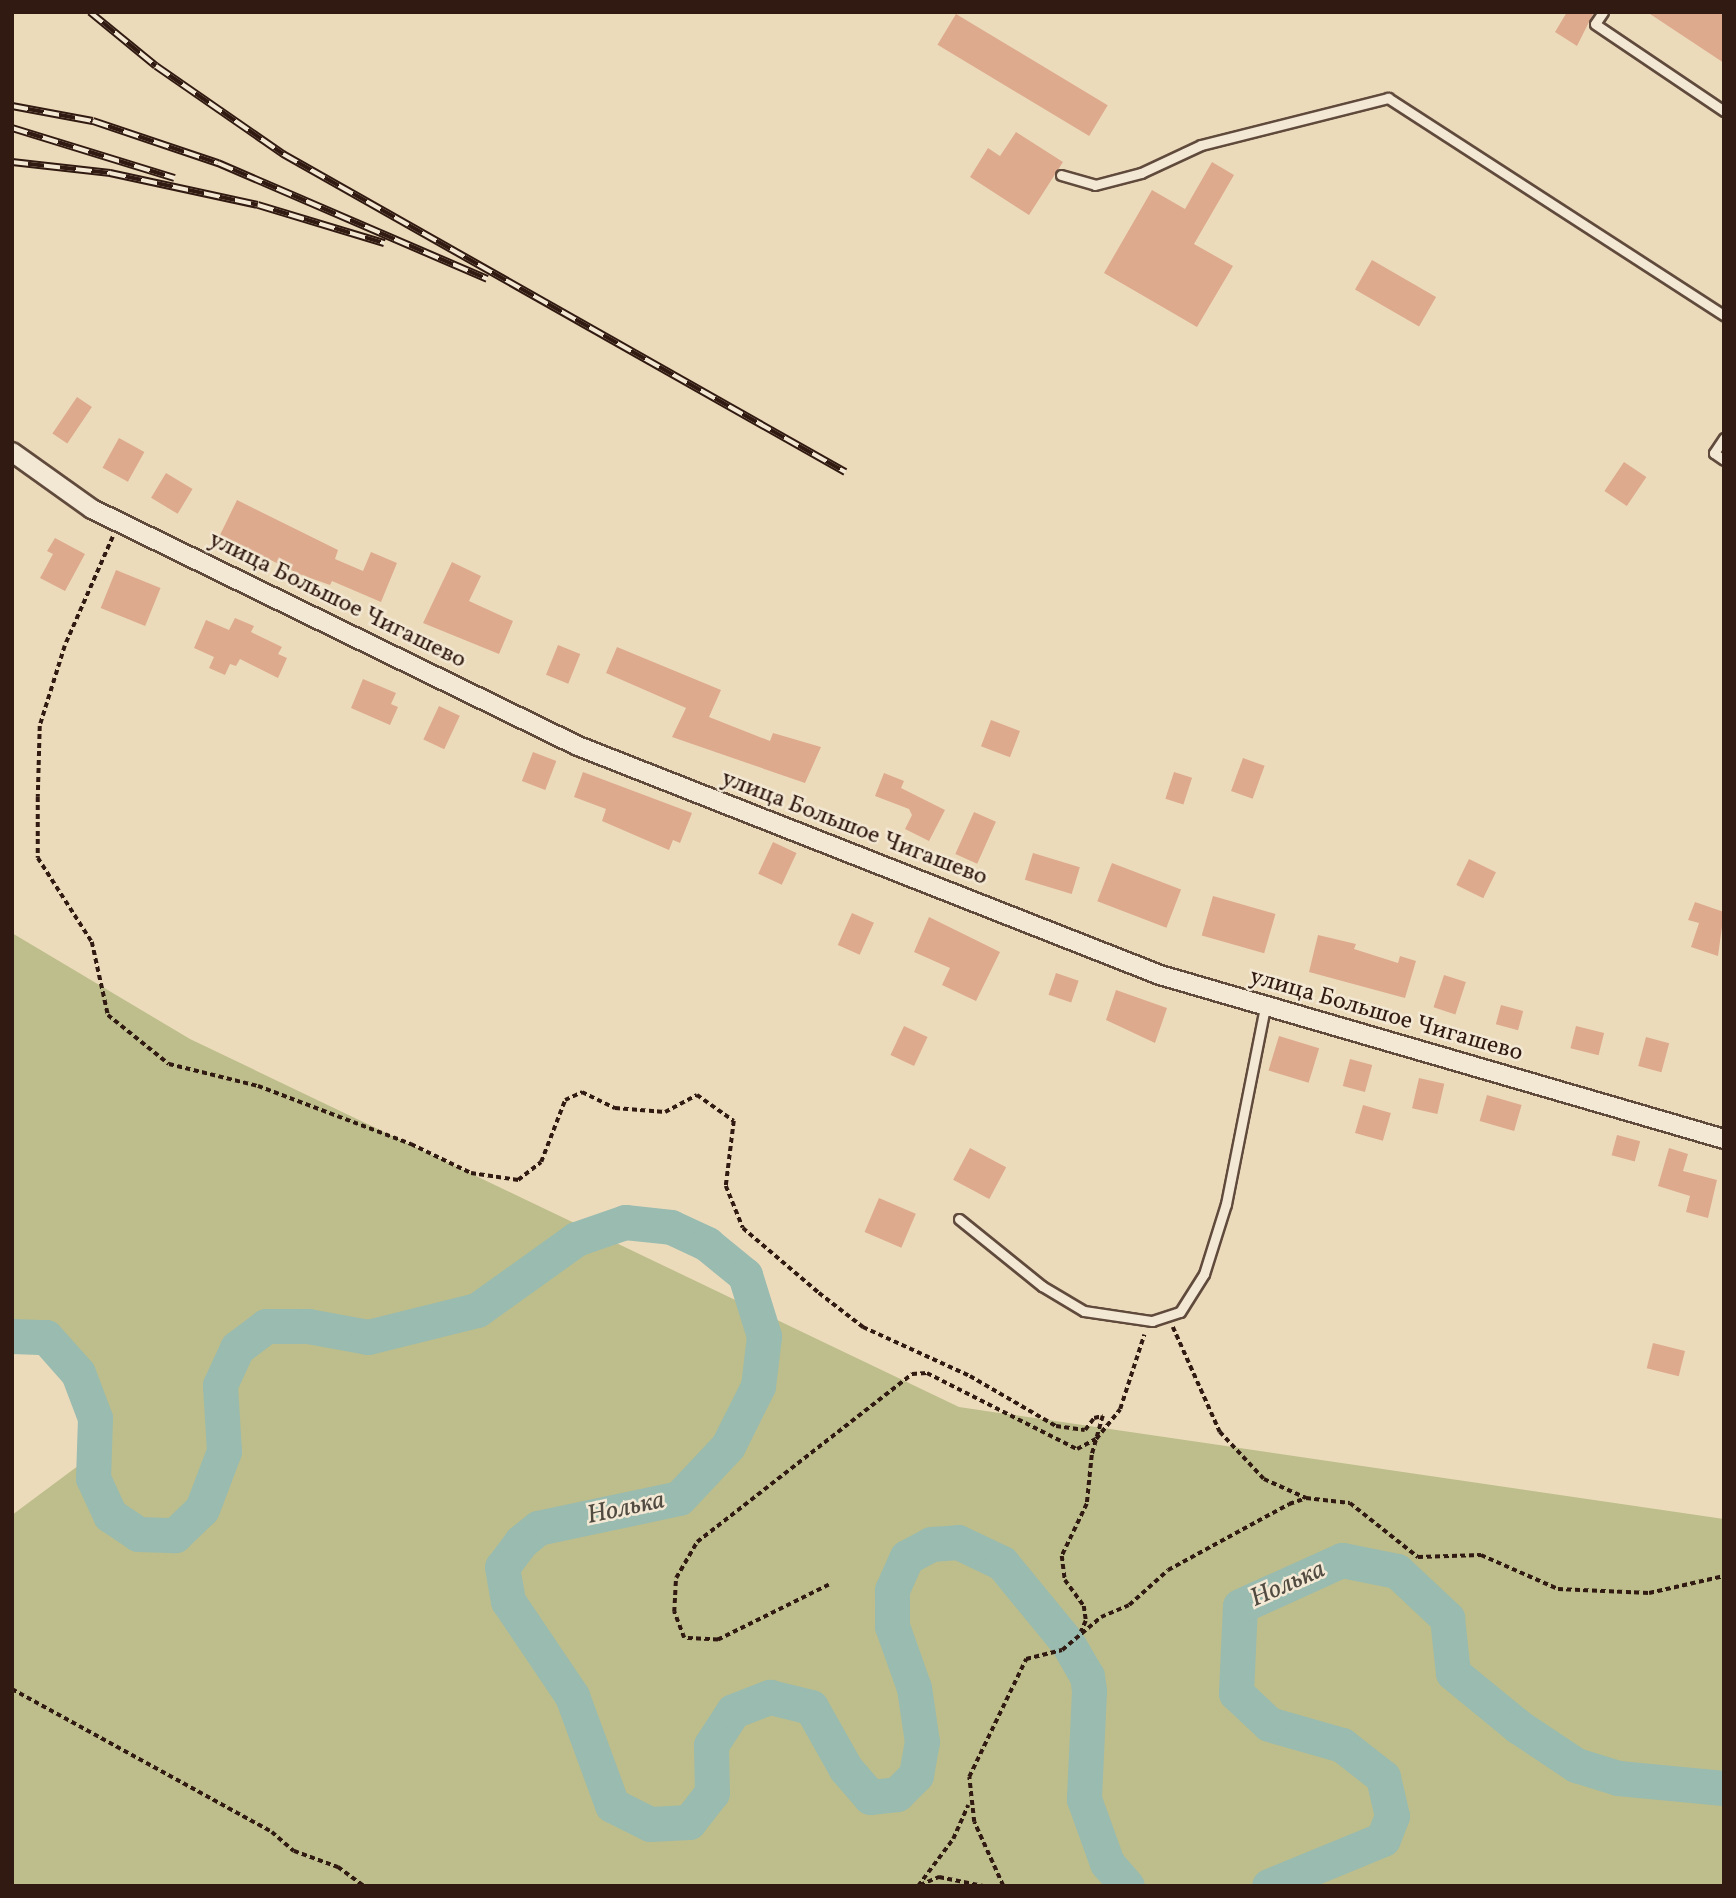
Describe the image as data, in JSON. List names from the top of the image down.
{
  "streets": {
    "street": ["улица Большое Чигашево"]
  },
  "water": ["Нолька"]
}
